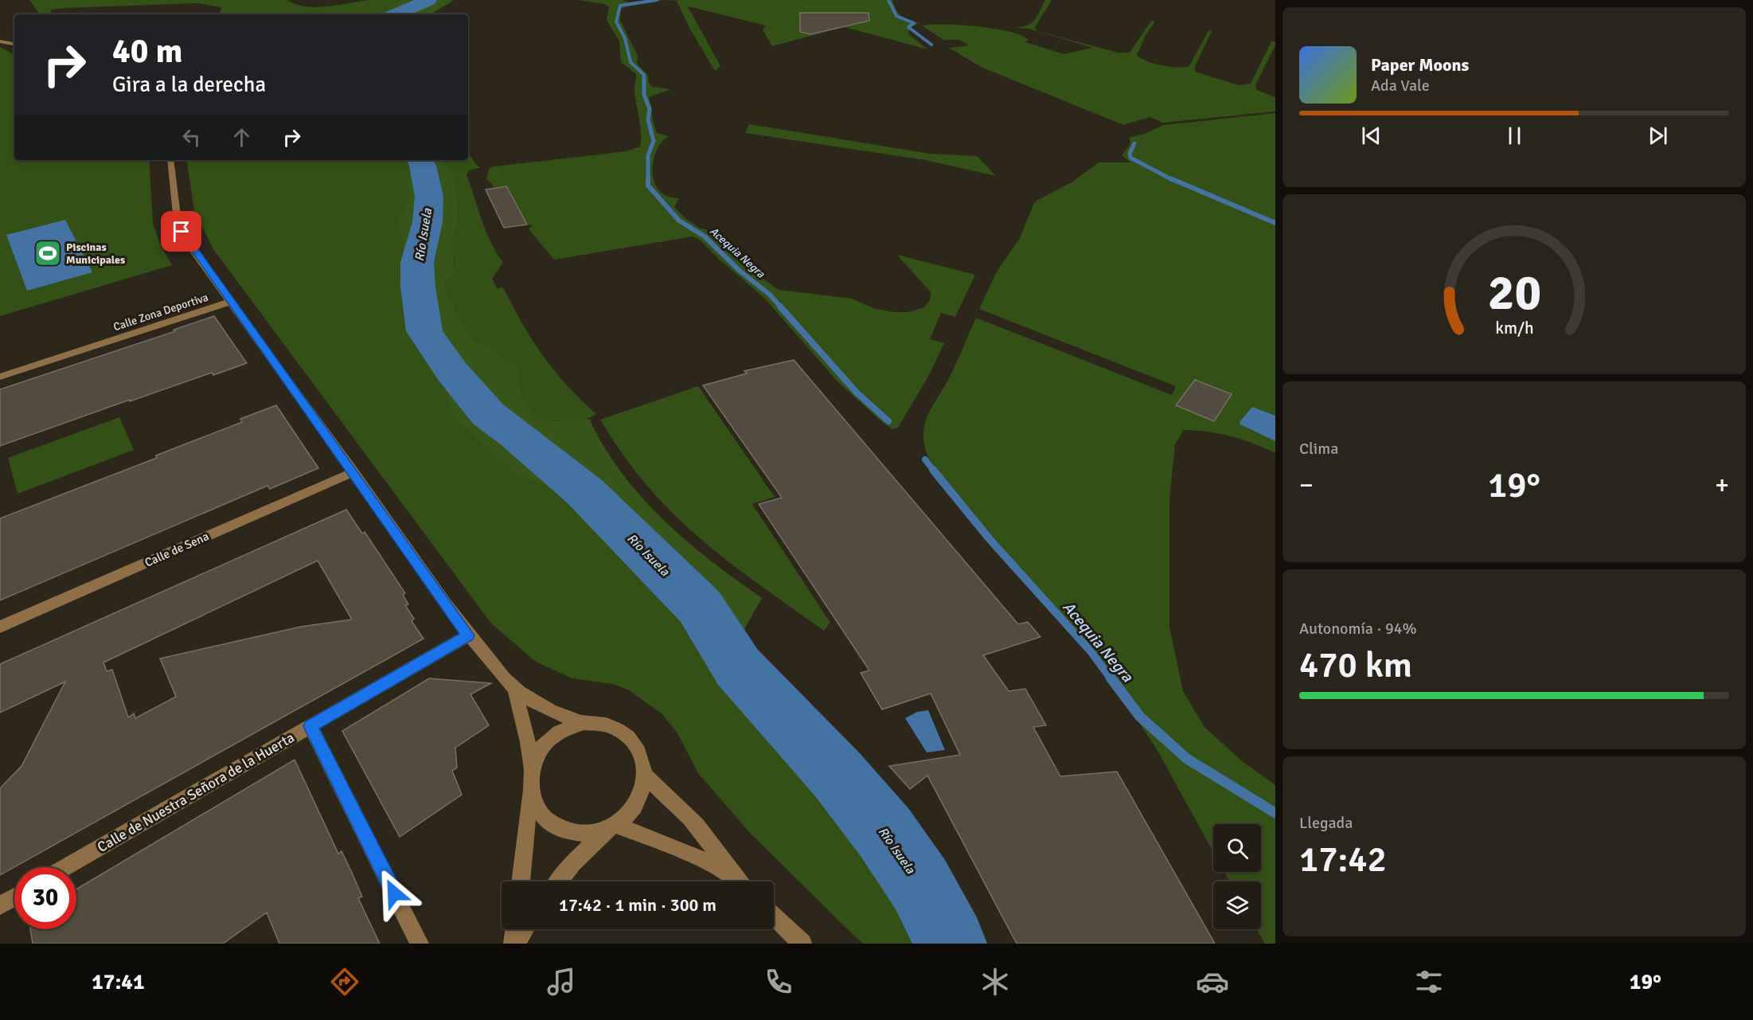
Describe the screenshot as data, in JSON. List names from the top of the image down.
{
  "streets": {
    "street": ["Calle Zona Deportiva", "Calle de Sena", "Calle de Nuestra Señora de la Huerta"]
  },
  "water": ["Río Isuela", "Acequia Negra"],
  "places": {
    "sports": ["Piscinas Municipales"]
  },
  "page": {
    "turn": ["40 m", "Gira a la derecha"],
    "song": ["Paper Moons", "Ada Vale"],
    "tile": [
      "Clima",
      ["Autonomía · 94%", "470 km"],
      ["Llegada", "17:42"]
    ],
    "heat": ["−", "19°", "+"],
    "limit": "30",
    "trip": "17:42 · 1 min · 300 m",
    "tabs": ["17:41", "19°"],
    "gauge": ["20", "km/h"]
  }
}
